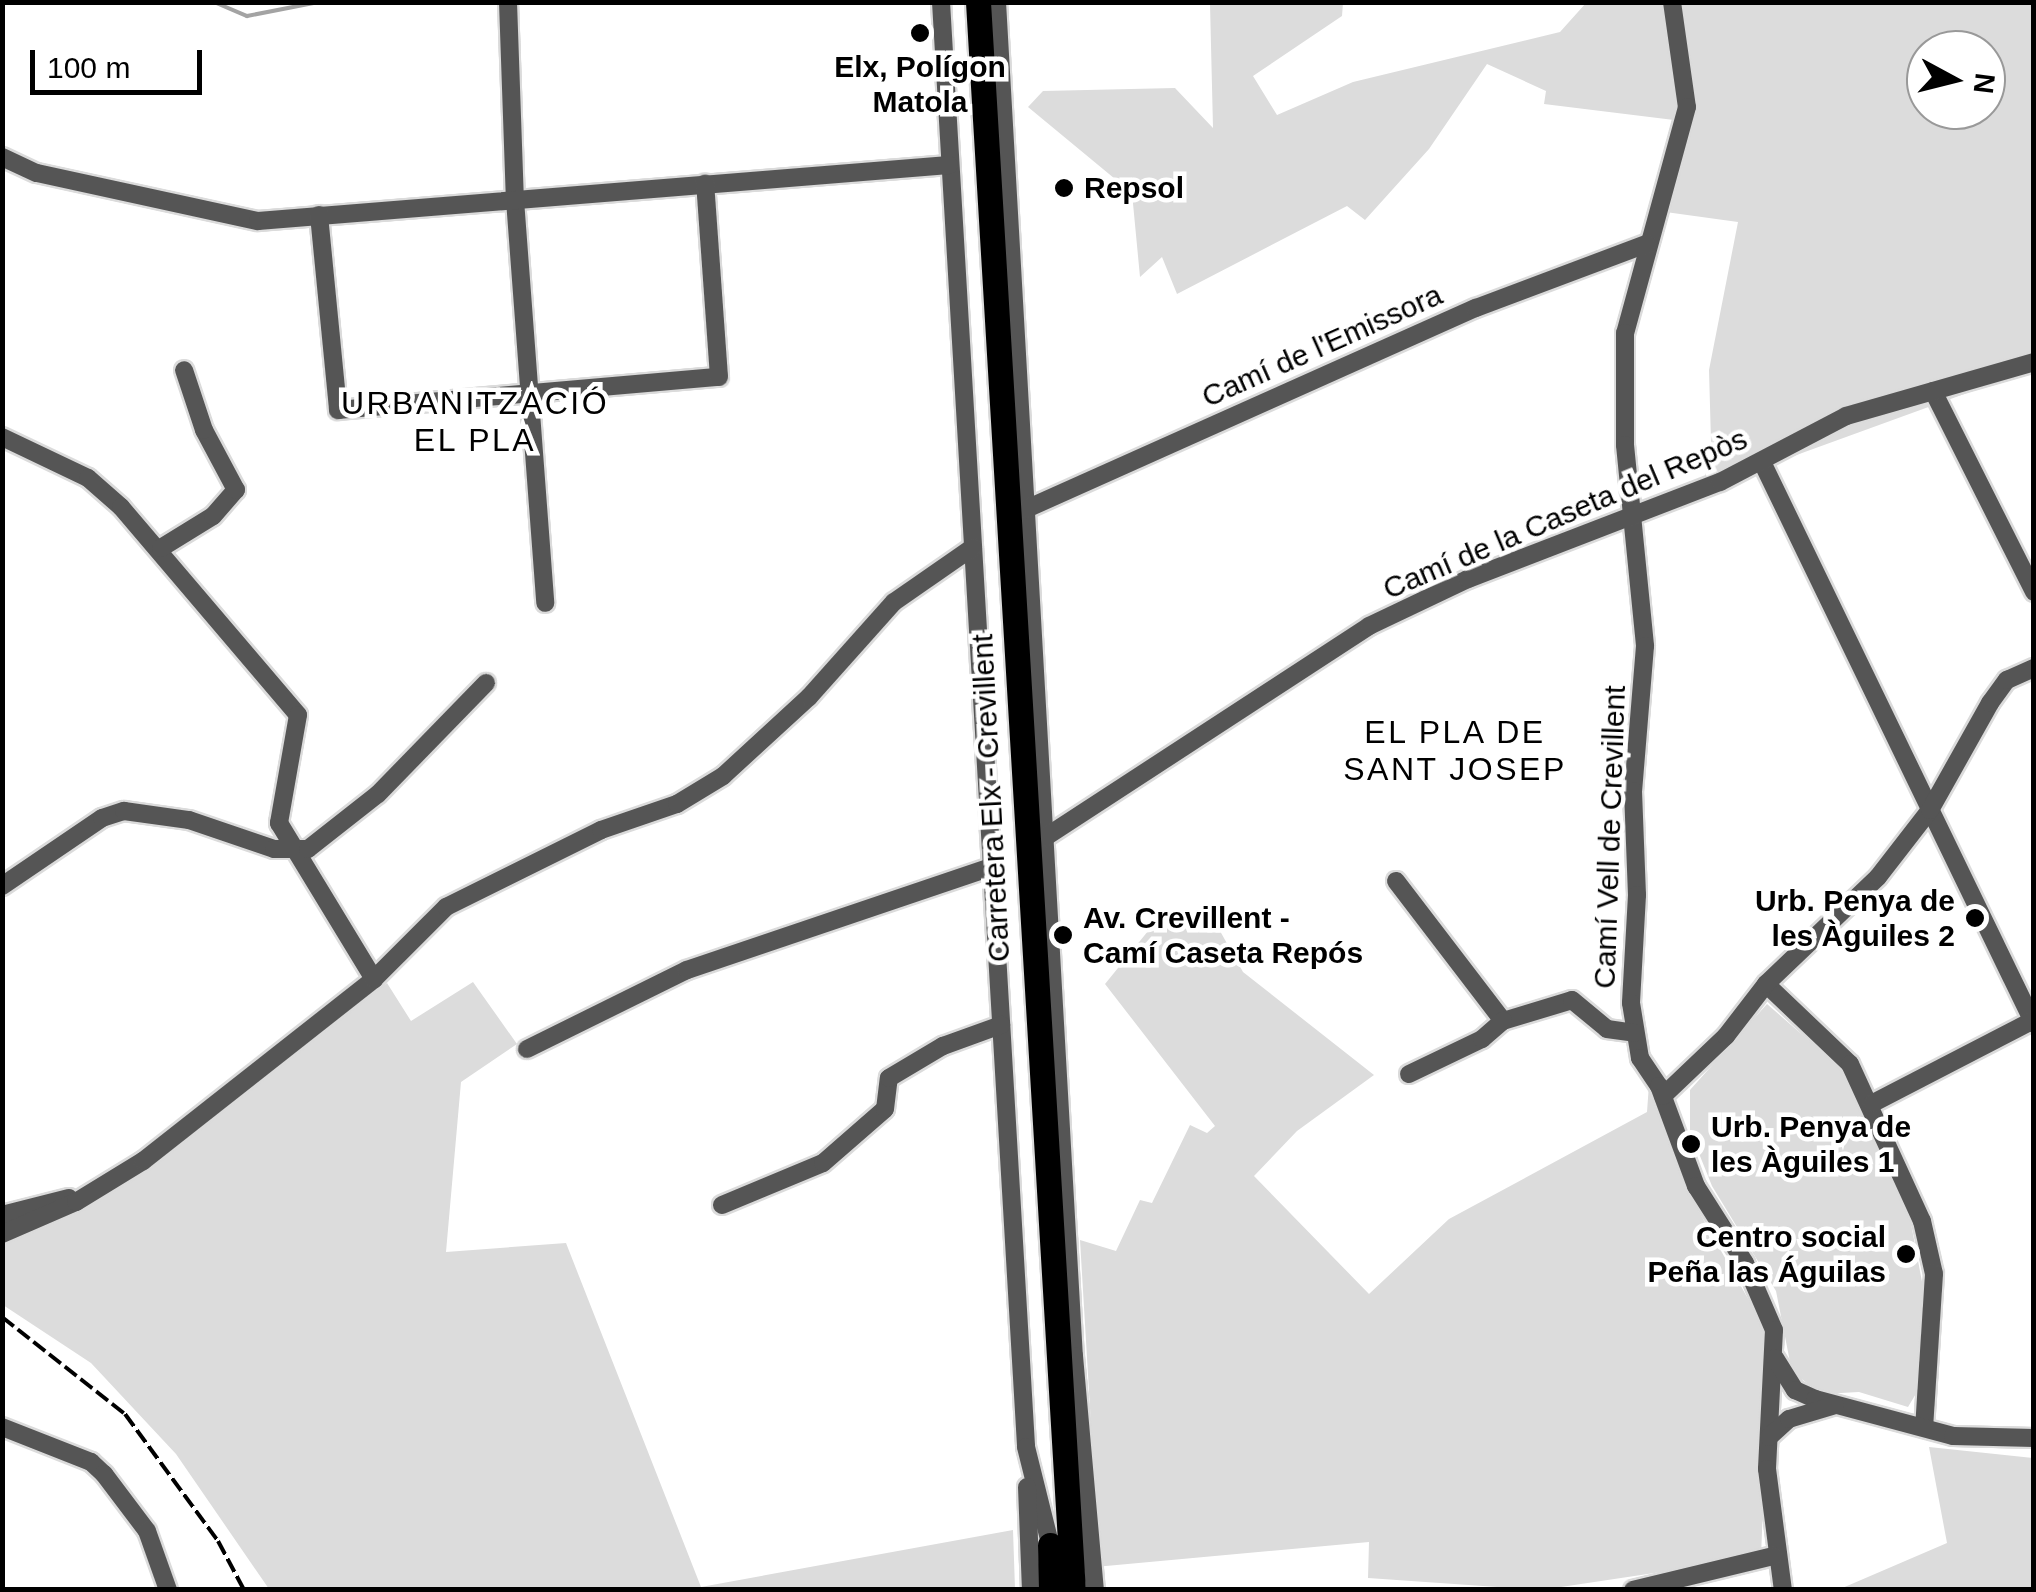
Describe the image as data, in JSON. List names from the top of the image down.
{
  "streets": {
    "highway": ["Carretera Elx - Crevillent"],
    "street": ["Camí de l'Emissora", "Camí de la Caseta del Repòs", "Camí Vell de Crevillent"]
  },
  "crossings": [
    ["Camí de l'Emissora", "Camí Vell de Crevillent"],
    ["Camí de la Caseta del Repòs", "Camí Vell de Crevillent"]
  ],
  "districts": ["URBANITZACIÓ EL PLA", "EL PLA DE SANT JOSEP"],
  "places": [
    "Elx, Polígon Matola",
    "Repsol",
    "Urb. Penya de les Àguiles 2",
    "Av. Crevillent - Camí Caseta Repós",
    "Urb. Penya de les Àguiles 1",
    "Centro social Peña las Águilas"
  ],
  "scale_bar": "100 m",
  "north": "right"
}
